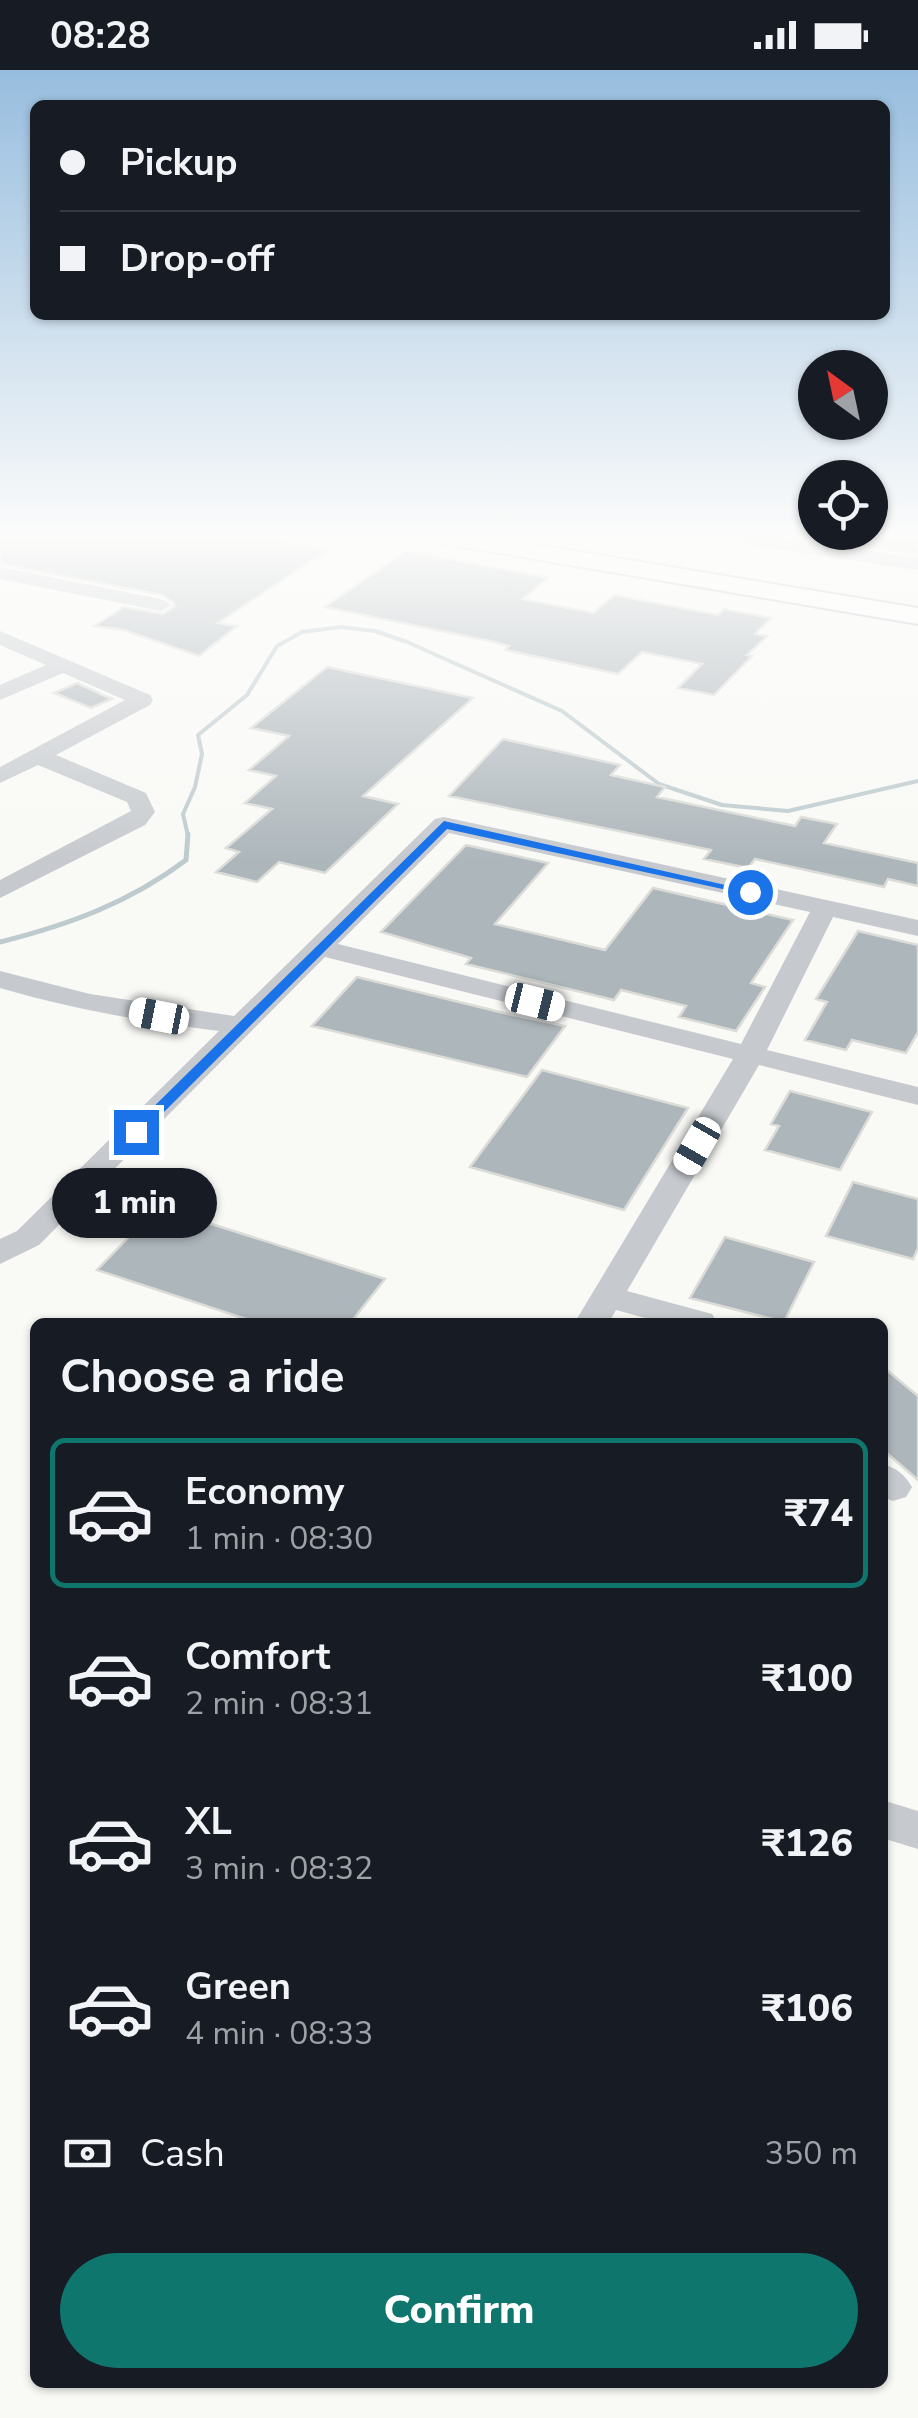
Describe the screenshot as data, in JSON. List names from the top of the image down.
{
  "north": "top left",
  "page": {
    "status": "08:28",
    "banner": ["Pickup", "Drop-off"],
    "bubble": "1 min",
    "heading": "Choose a ride",
    "list": [
      {
        "name": "Economy",
        "note": "1 min · 08:30",
        "value": "₹74"
      },
      {
        "name": "Comfort",
        "note": "2 min · 08:31",
        "value": "₹100"
      },
      {
        "name": "XL",
        "note": "3 min · 08:32",
        "value": "₹126"
      },
      {
        "name": "Green",
        "note": "4 min · 08:33",
        "value": "₹106"
      }
    ],
    "pay": ["Cash", "350 m"],
    "buttons": "Confirm"
  }
}
